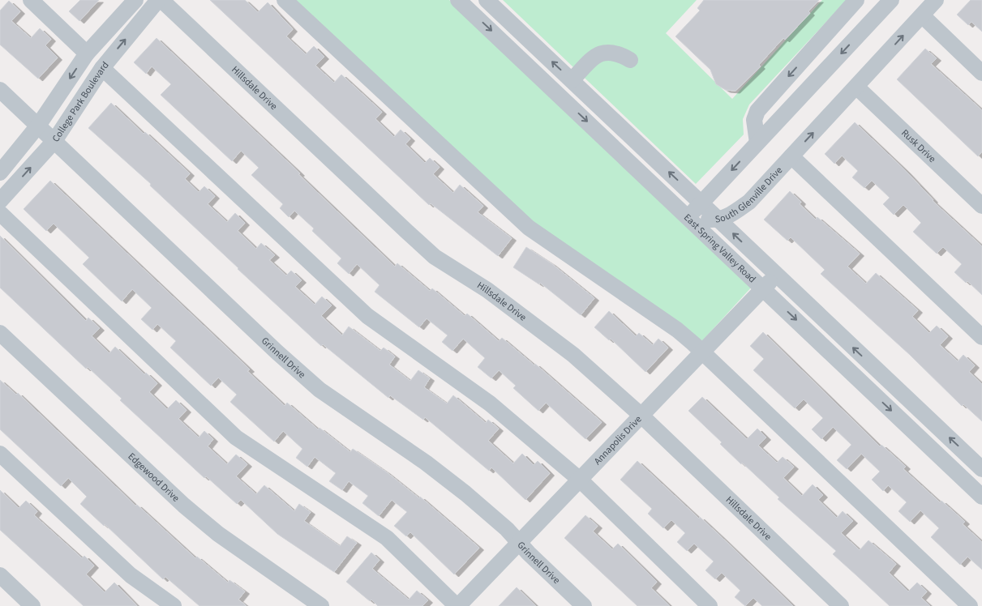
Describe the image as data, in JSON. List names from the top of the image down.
{
  "streets": {
    "street": [
      "Hillsdale Drive",
      "College Park Boulevard",
      "Rusk Drive",
      "South Glenville Drive",
      "East Spring Valley Road",
      "Grinnell Drive",
      "Annapolis Drive",
      "Edgewood Drive"
    ]
  },
  "crossings": [
    ["Hillsdale Drive", "Annapolis Drive"],
    ["College Park Boulevard", "Grinnell Drive"],
    ["Rusk Drive", "South Glenville Drive"],
    ["South Glenville Drive", "East Spring Valley Road"],
    ["East Spring Valley Road", "Annapolis Drive"],
    ["Grinnell Drive", "Annapolis Drive"]
  ]
}
